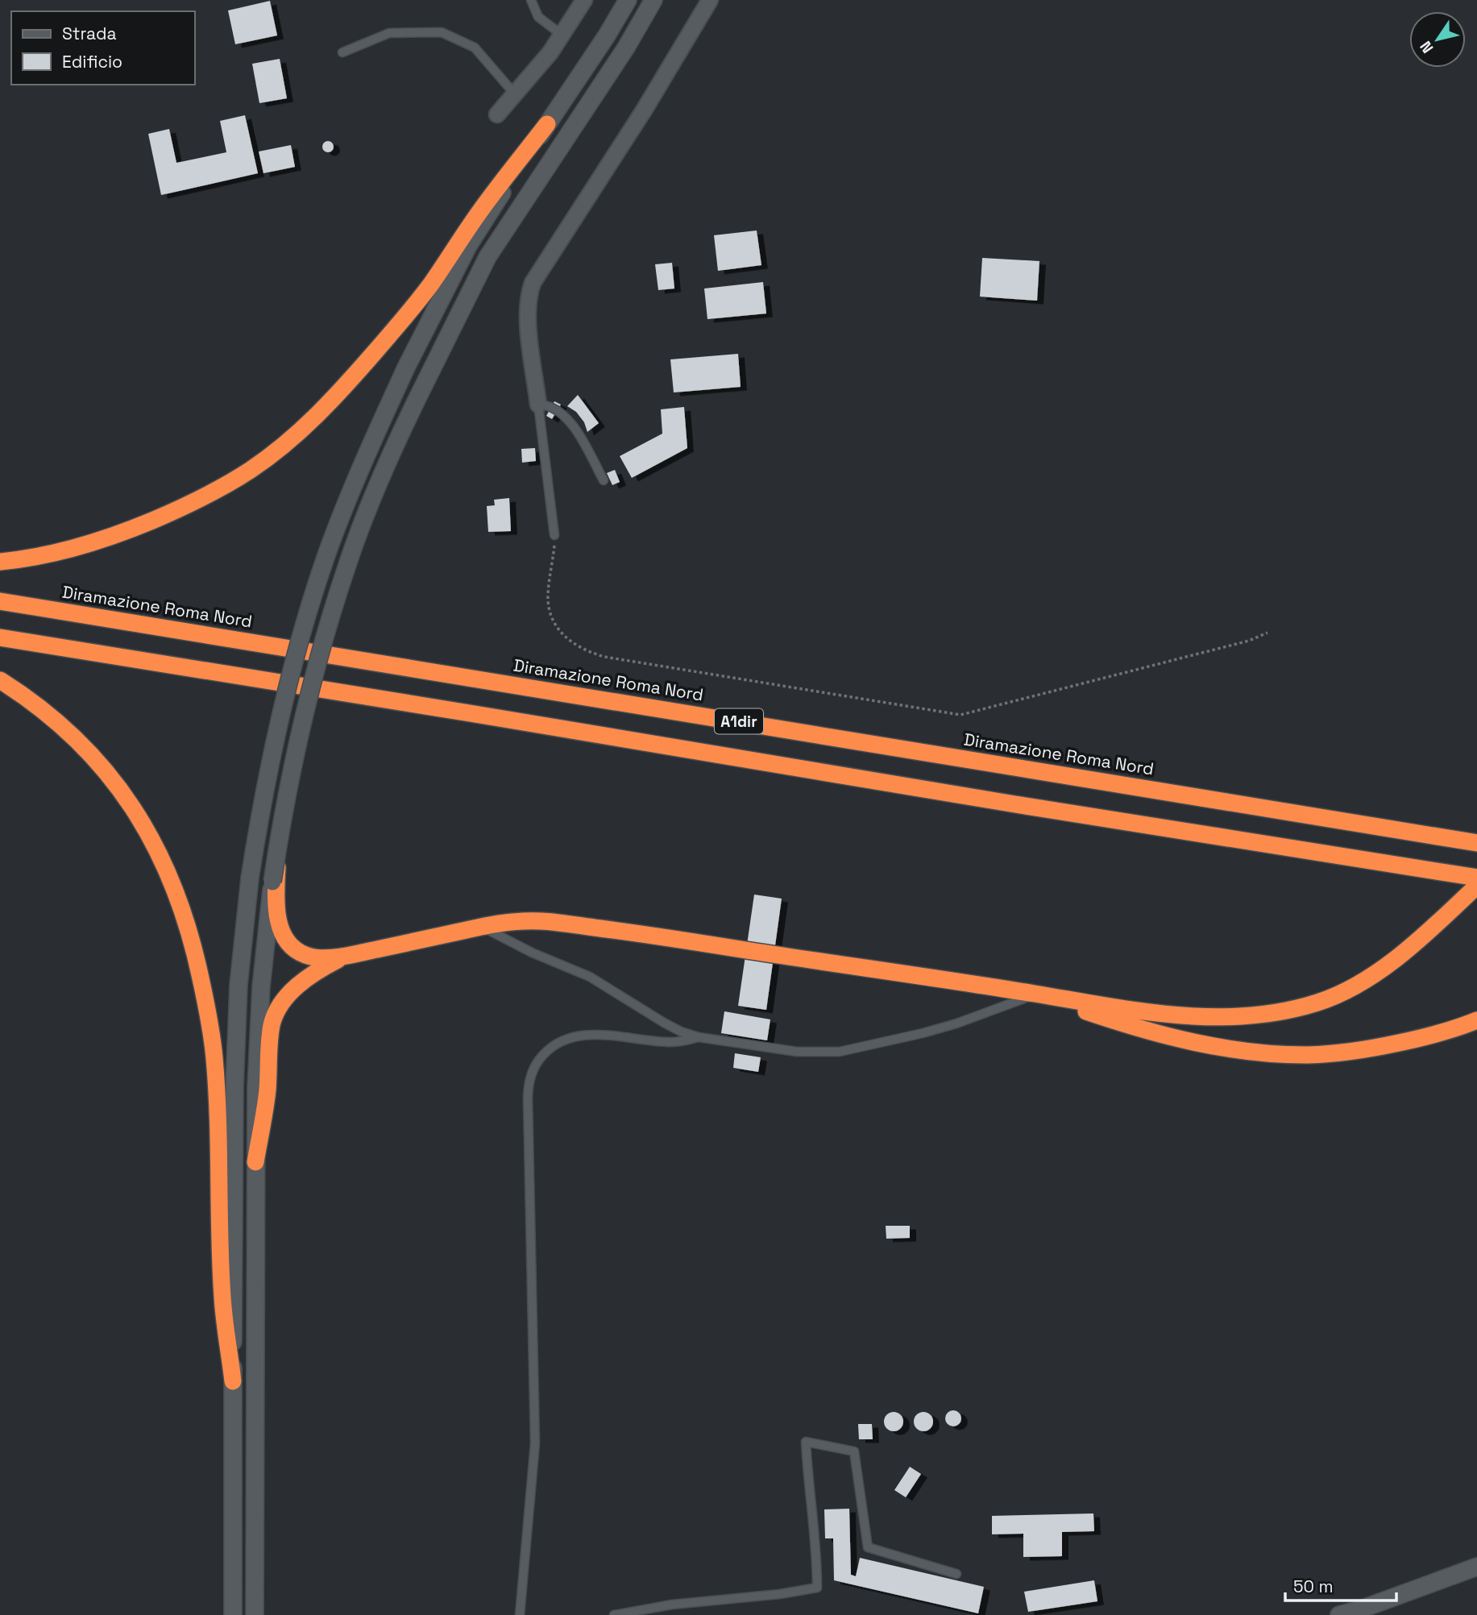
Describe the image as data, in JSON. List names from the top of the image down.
{
  "streets": {
    "highway": ["Diramazione Roma Nord", "A1dir"]
  },
  "legend": ["Strada", "Edificio"],
  "scale_bar": "50 m",
  "north": "bottom left"
}
